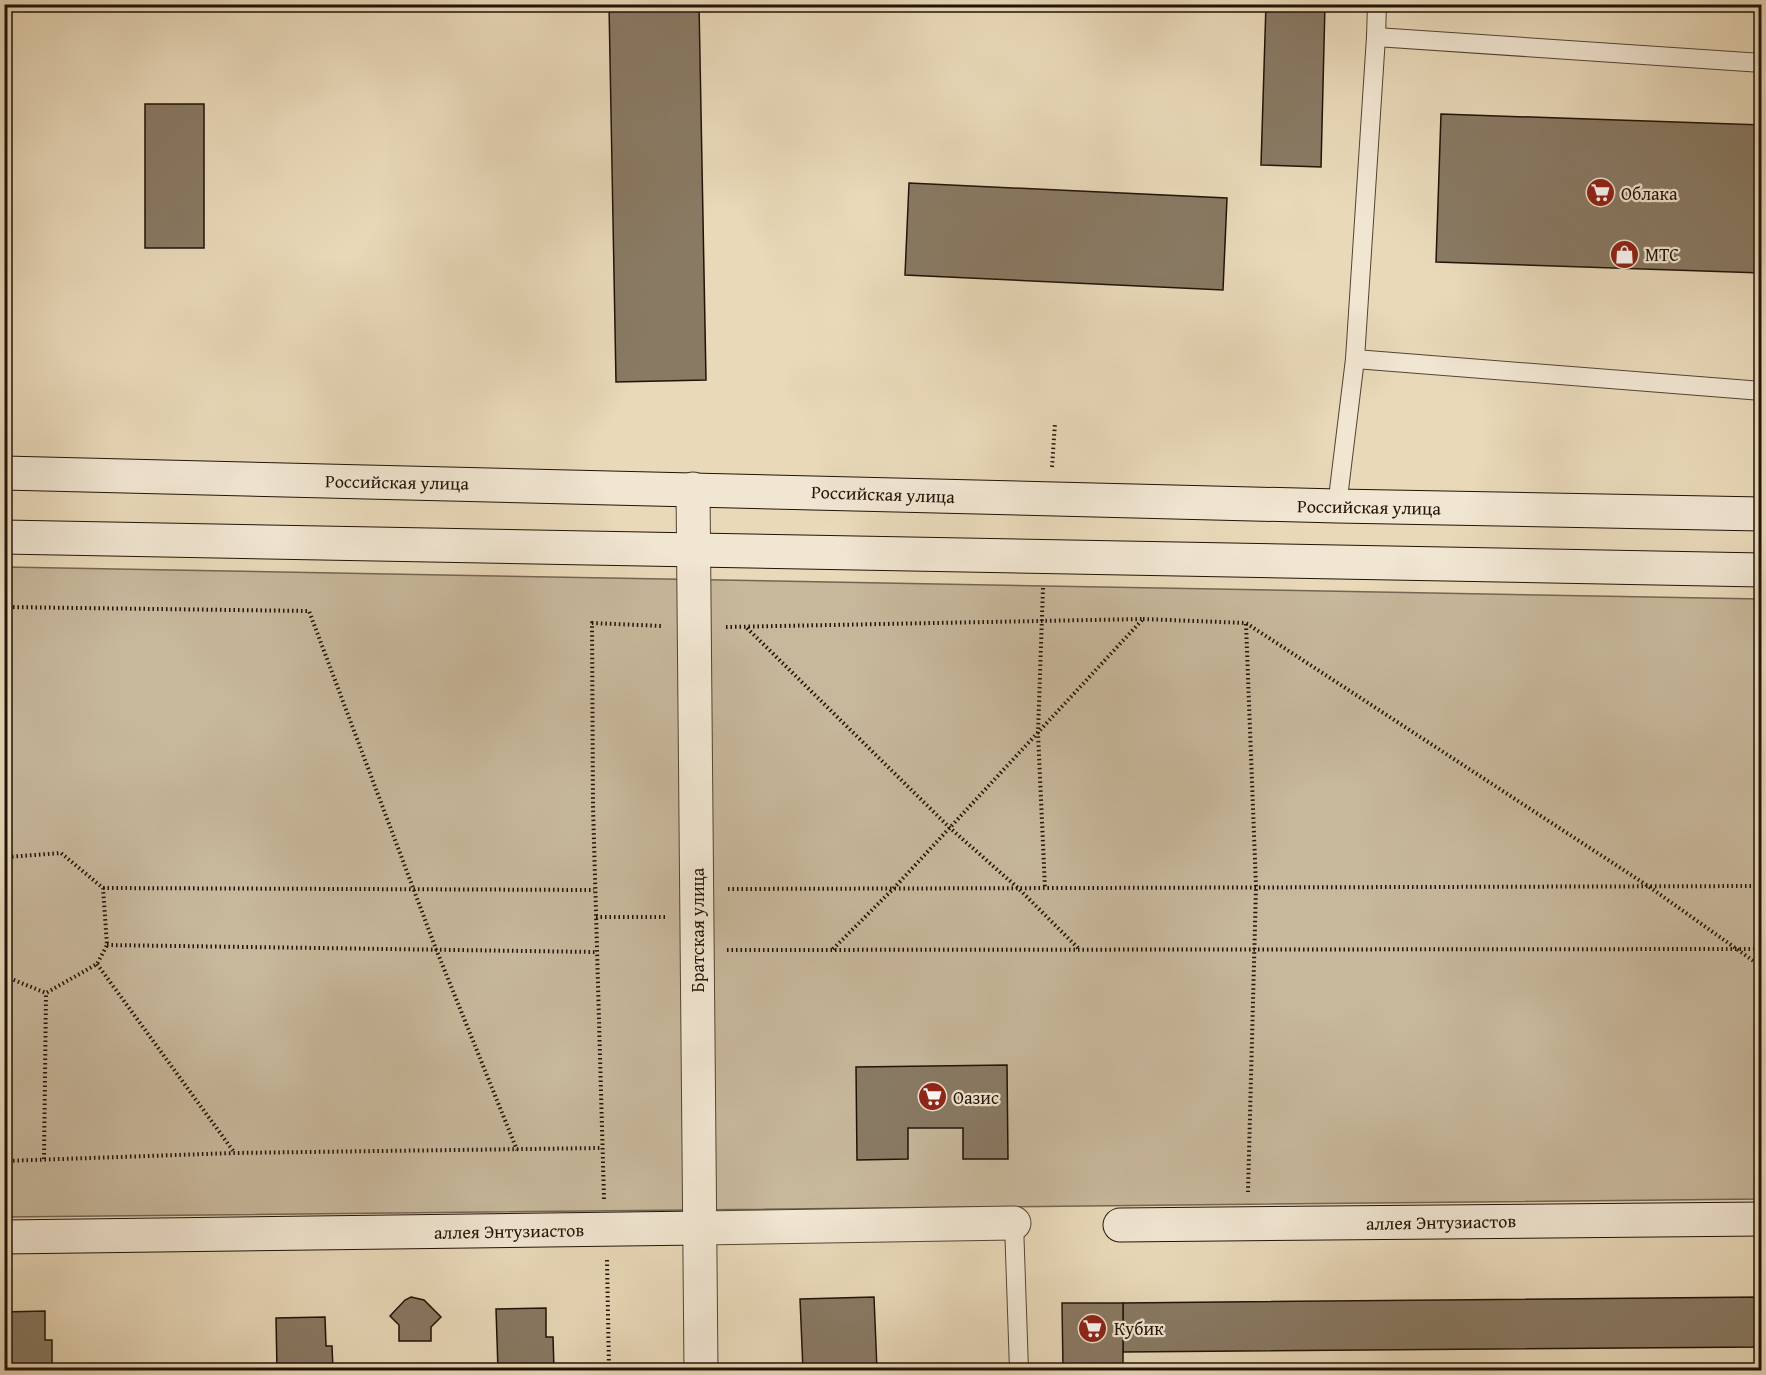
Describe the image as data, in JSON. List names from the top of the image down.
{
  "streets": {
    "main road": ["Российская улица", "Братская улица", "аллея Энтузиастов"]
  },
  "crossings": [
    ["Российская улица", "Братская улица"],
    ["Братская улица", "аллея Энтузиастов"]
  ],
  "places": {
    "supermarket": ["Облака", "Оазис", "Кубик"],
    "shop": ["МТС"]
  }
}
